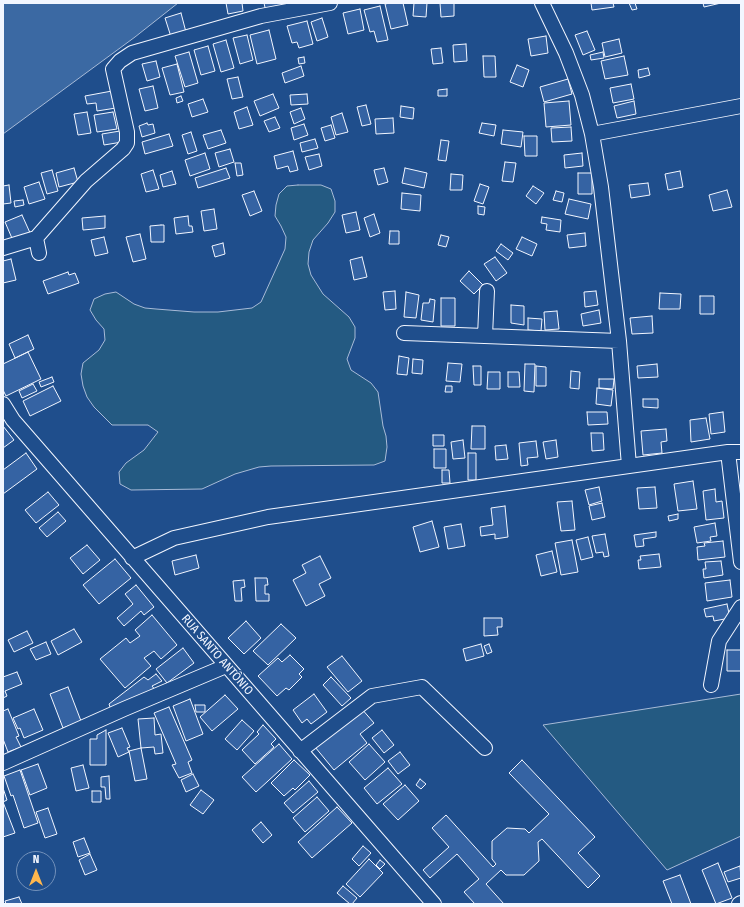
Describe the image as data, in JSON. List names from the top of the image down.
{
  "streets": {
    "street": ["RUA SANTO ANTÔNIO"]
  },
  "north": "top"
}
